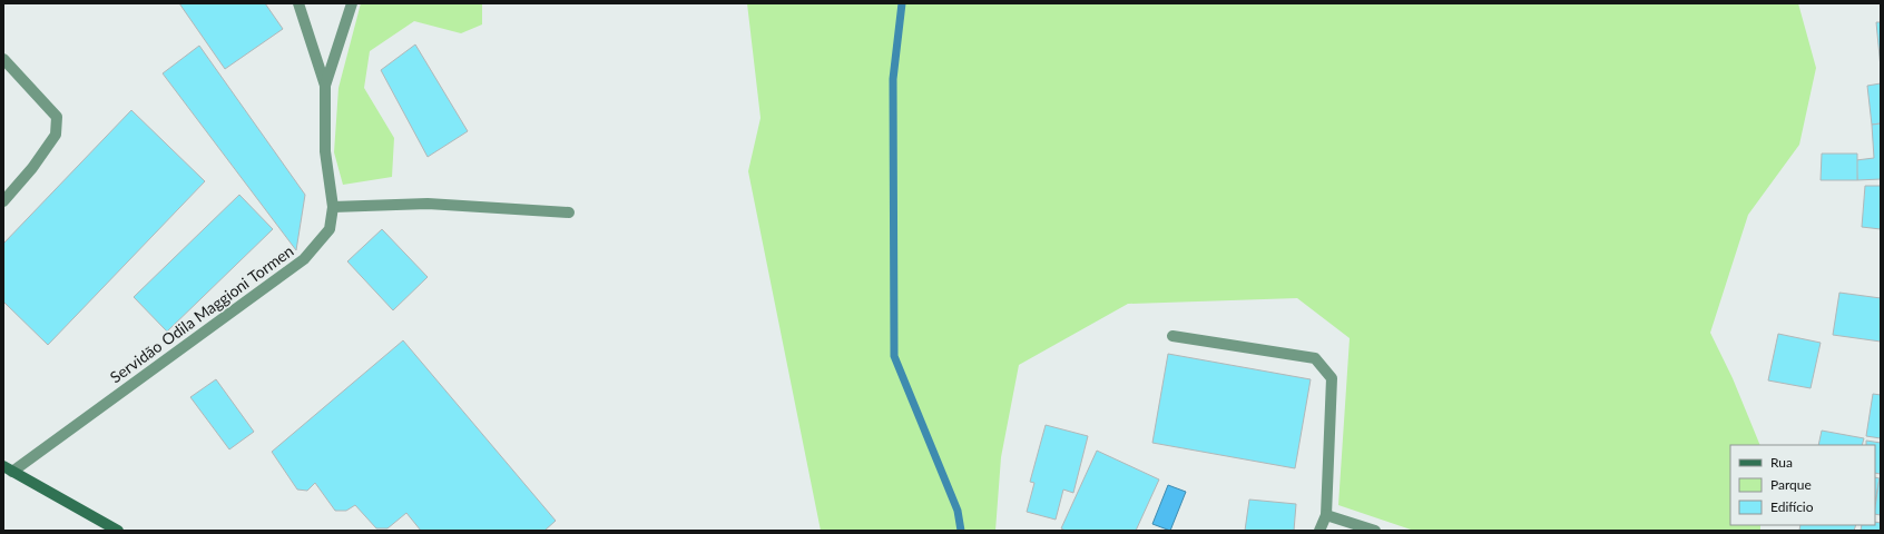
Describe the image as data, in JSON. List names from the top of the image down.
{
  "streets": {
    "street": ["Servidão Odila Maggioni Tormen"]
  },
  "legend": ["Rua", "Parque", "Edifício"]
}
